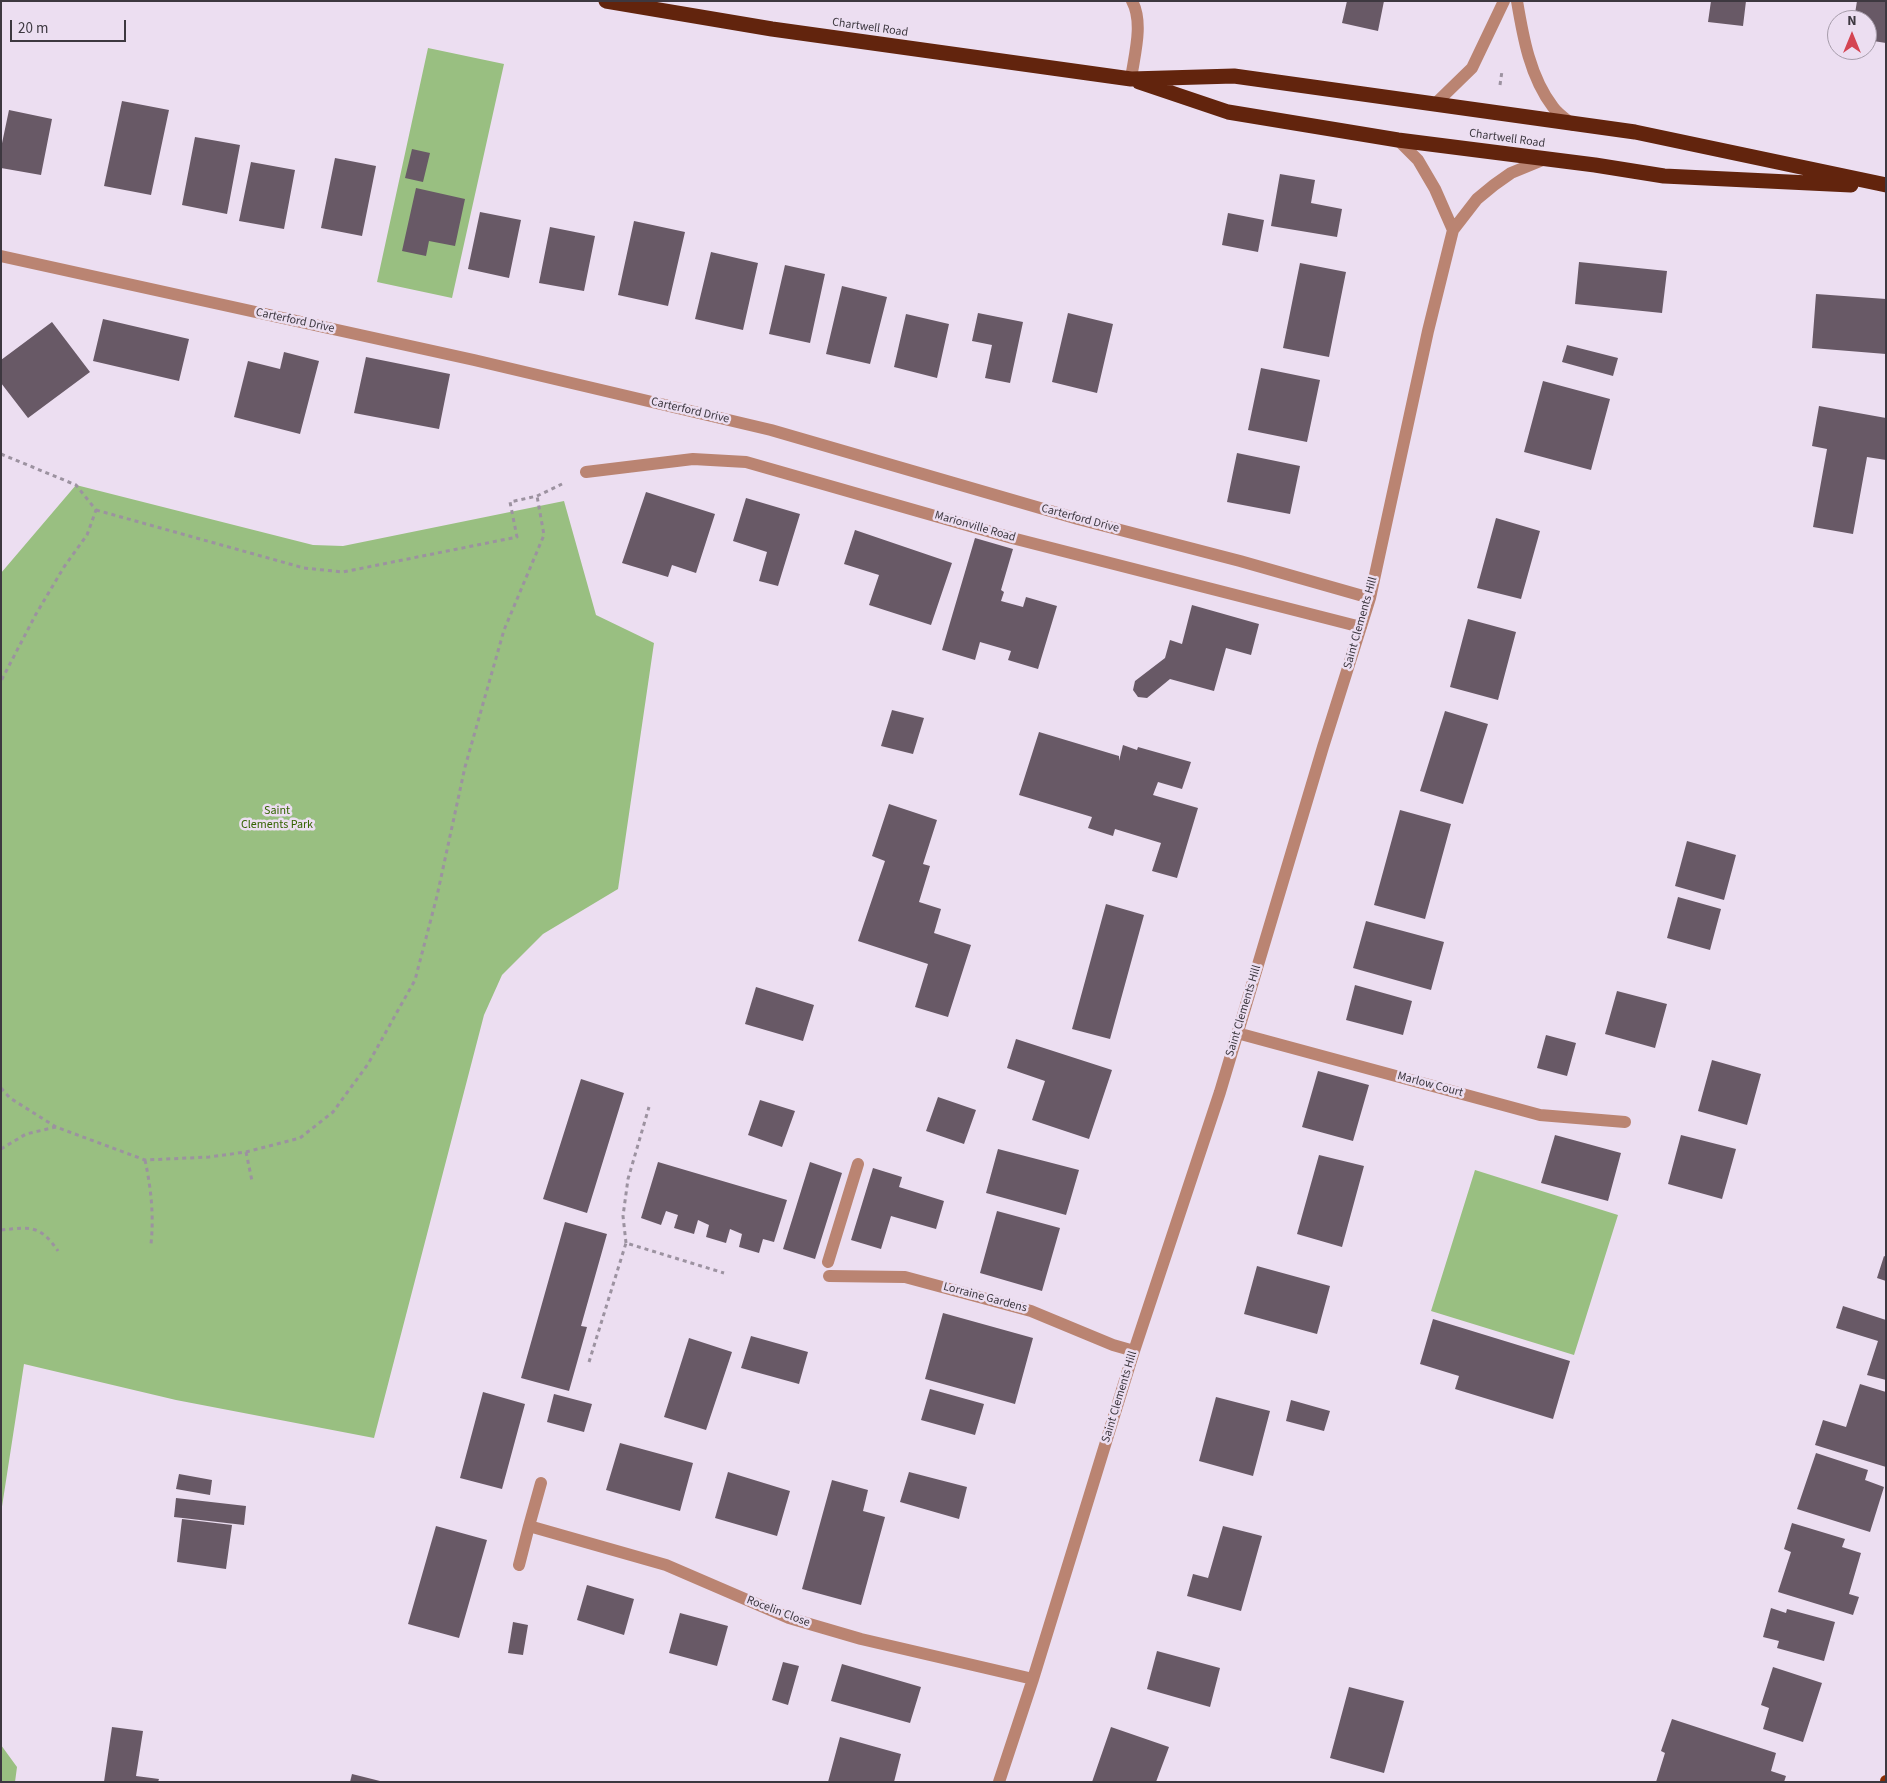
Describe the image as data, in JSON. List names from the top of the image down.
{
  "streets": {
    "highway": ["Chartwell Road"],
    "street": [
      "Carterford Drive",
      "Marionville Road",
      "Saint Clements Hill",
      "Marlow Court",
      "Lorraine Gardens",
      "Rocelin Close"
    ]
  },
  "crossings": [
    ["Chartwell Road", "Saint Clements Hill"],
    ["Carterford Drive", "Saint Clements Hill"],
    ["Marionville Road", "Saint Clements Hill"],
    ["Saint Clements Hill", "Marlow Court"],
    ["Saint Clements Hill", "Lorraine Gardens"],
    ["Saint Clements Hill", "Rocelin Close"]
  ],
  "parks": ["Saint Clements Park"],
  "scale_bar": "20 m",
  "north": "top"
}
